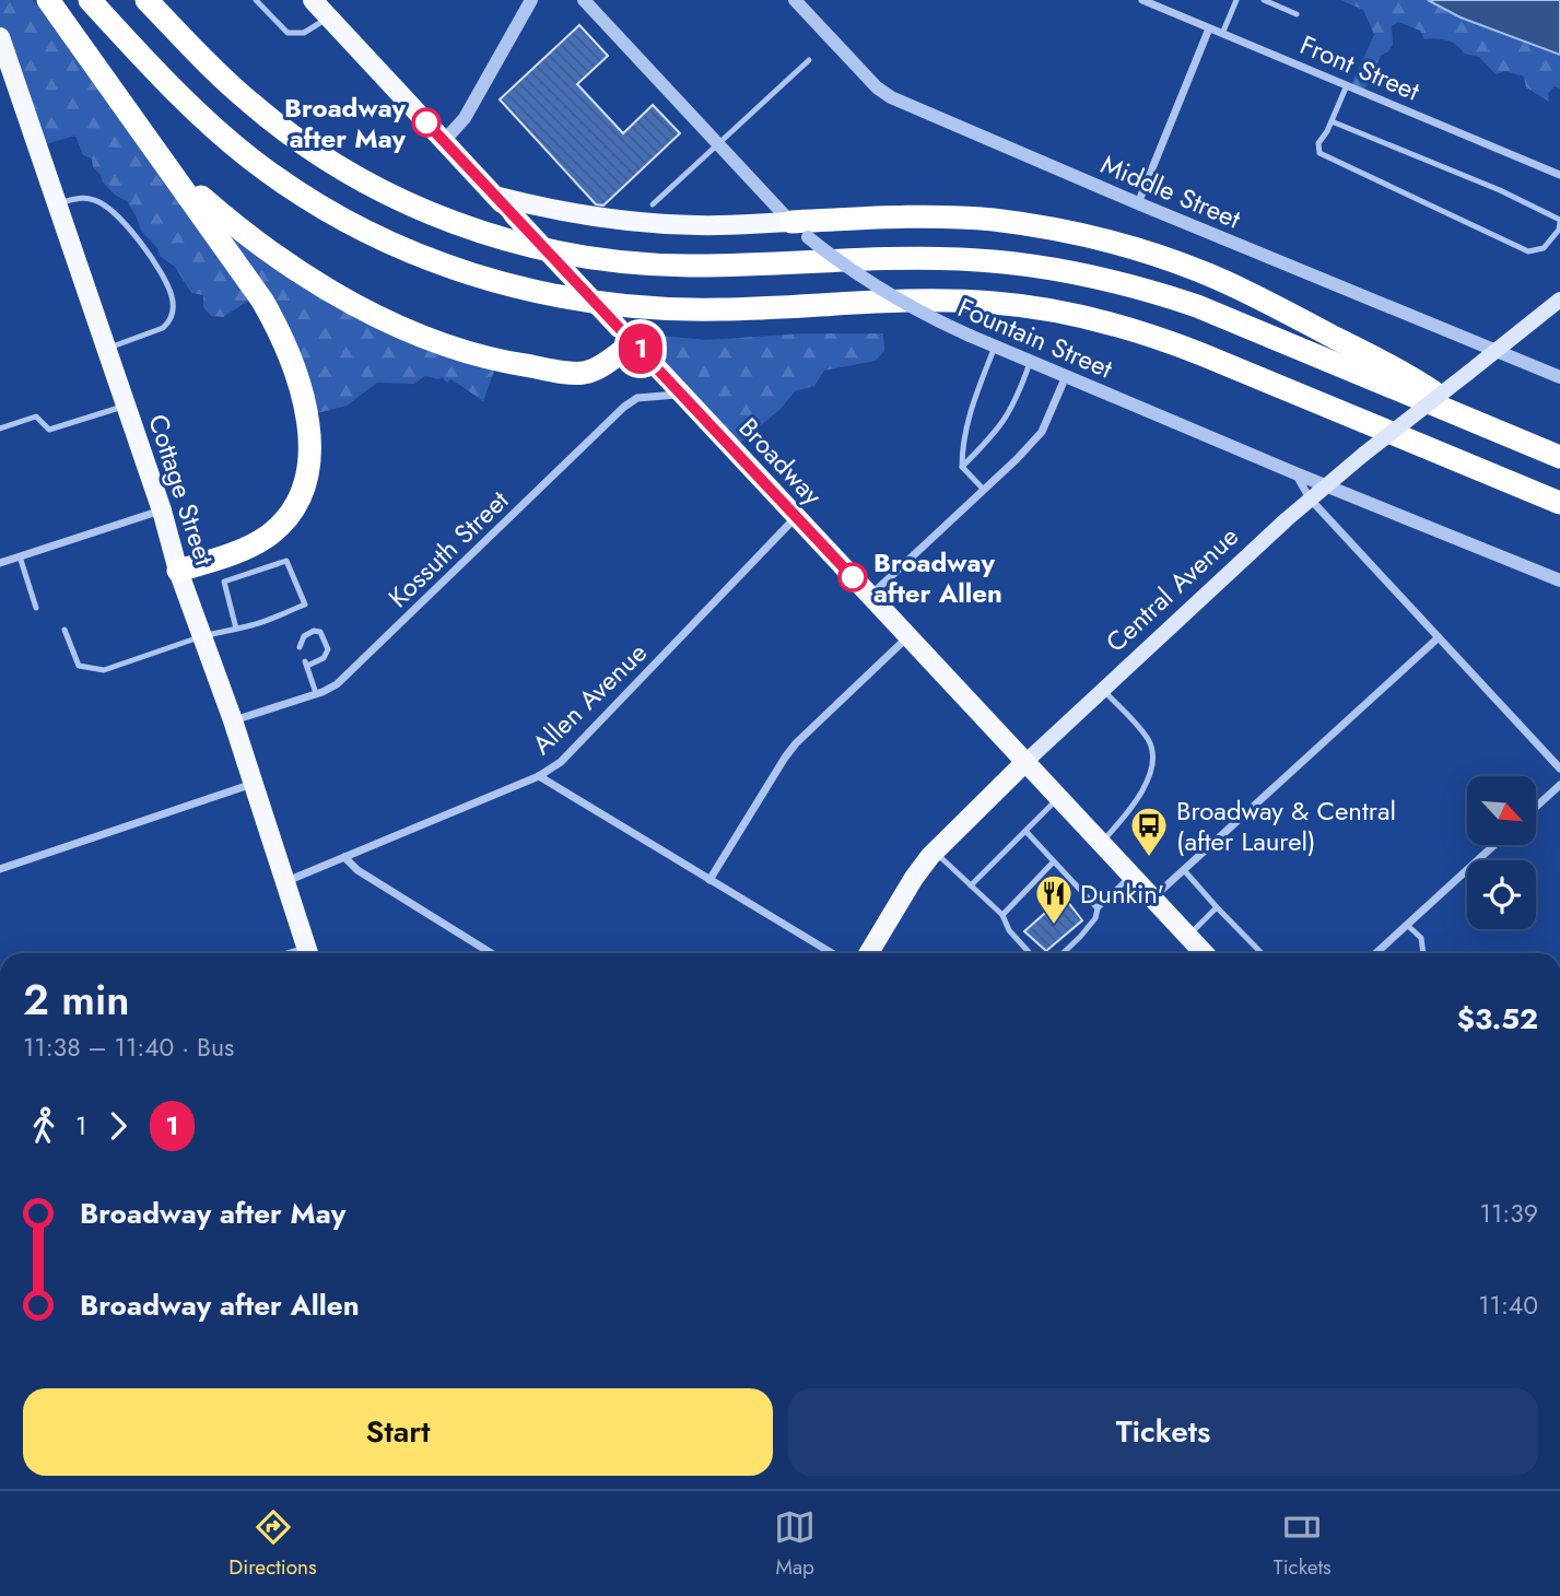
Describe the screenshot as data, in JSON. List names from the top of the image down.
{
  "streets": {
    "main road": ["Broadway", "Cottage Street", "Central Avenue"],
    "street": [
      "Front Street",
      "Middle Street",
      "Fountain Street",
      "Kossuth Street",
      "Allen Avenue"
    ]
  },
  "crossings": [
    ["Middle Street", "Central Avenue"],
    ["Fountain Street", "Central Avenue"],
    ["Broadway", "Kossuth Street"],
    ["Broadway", "Central Avenue"],
    ["Broadway", "Allen Avenue"],
    ["Cottage Street", "Kossuth Street"],
    ["Cottage Street", "Allen Avenue"]
  ],
  "places": {
    "other": ["Broadway after May", "Broadway after Allen"],
    "bus stop": ["Broadway & Central (after Laurel)"],
    "restaurant": ["Dunkin'"]
  },
  "lines": ["bus line 1"],
  "north": "bottom right",
  "page": {
    "on_map": "1",
    "heading": ["2 min", "11:38 – 11:40 · Bus", "$3.52"],
    "legs": ["1", "1"],
    "list": [
      {
        "name": "Broadway after May",
        "value": "11:39"
      },
      {
        "name": "Broadway after Allen",
        "value": "11:40"
      }
    ],
    "buttons": ["Start", "Tickets"],
    "tabs": ["Directions", "Map", "Tickets"]
  }
}
